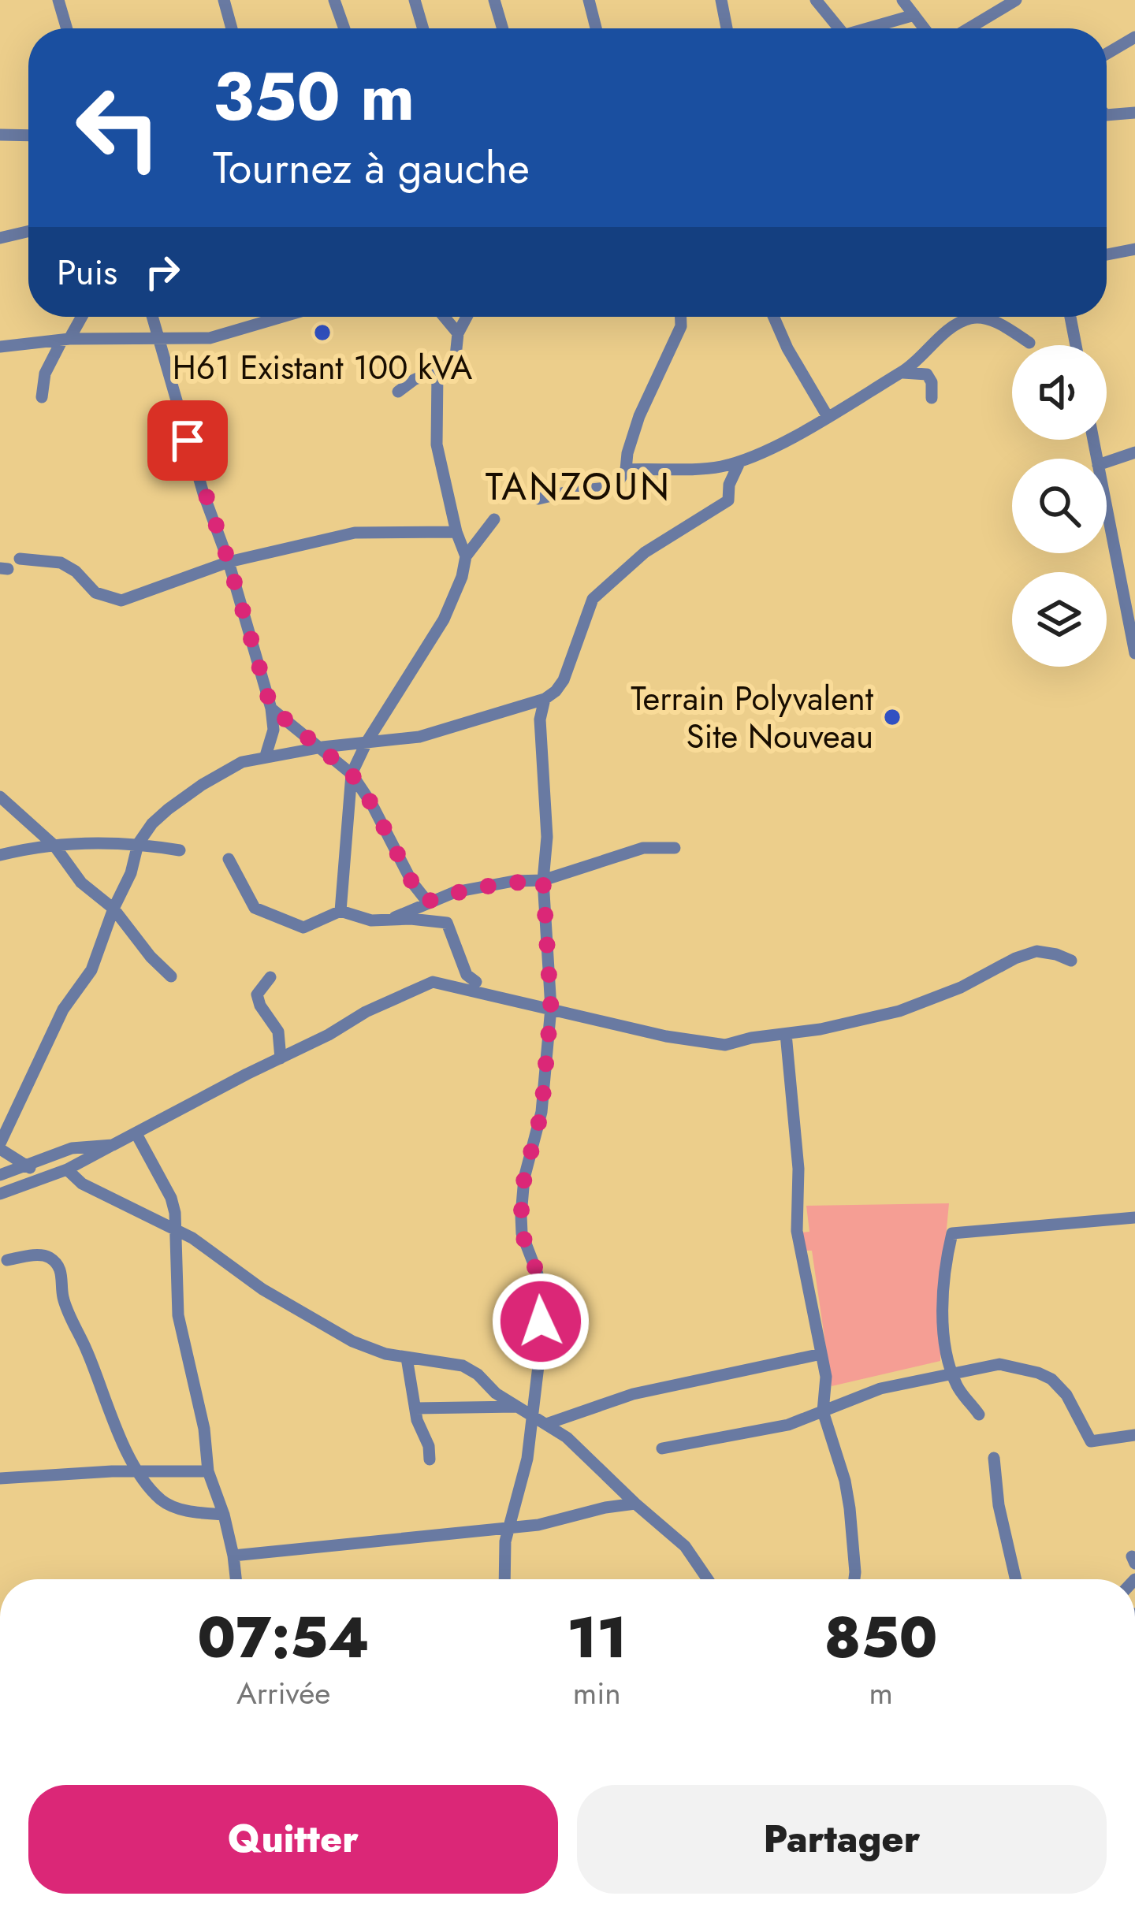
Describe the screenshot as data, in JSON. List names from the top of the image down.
{
  "districts": ["TANZOUN"],
  "places": ["H61 Existant 100 kVA", "Terrain Polyvalent Site Nouveau"],
  "page": {
    "turn": ["350 m", "Tournez à gauche"],
    "then": "Puis",
    "eta": [
      "07:54",
      "Arrivée",
      "11",
      "min",
      "850",
      "m"
    ],
    "buttons": ["Quitter", "Partager"]
  }
}
